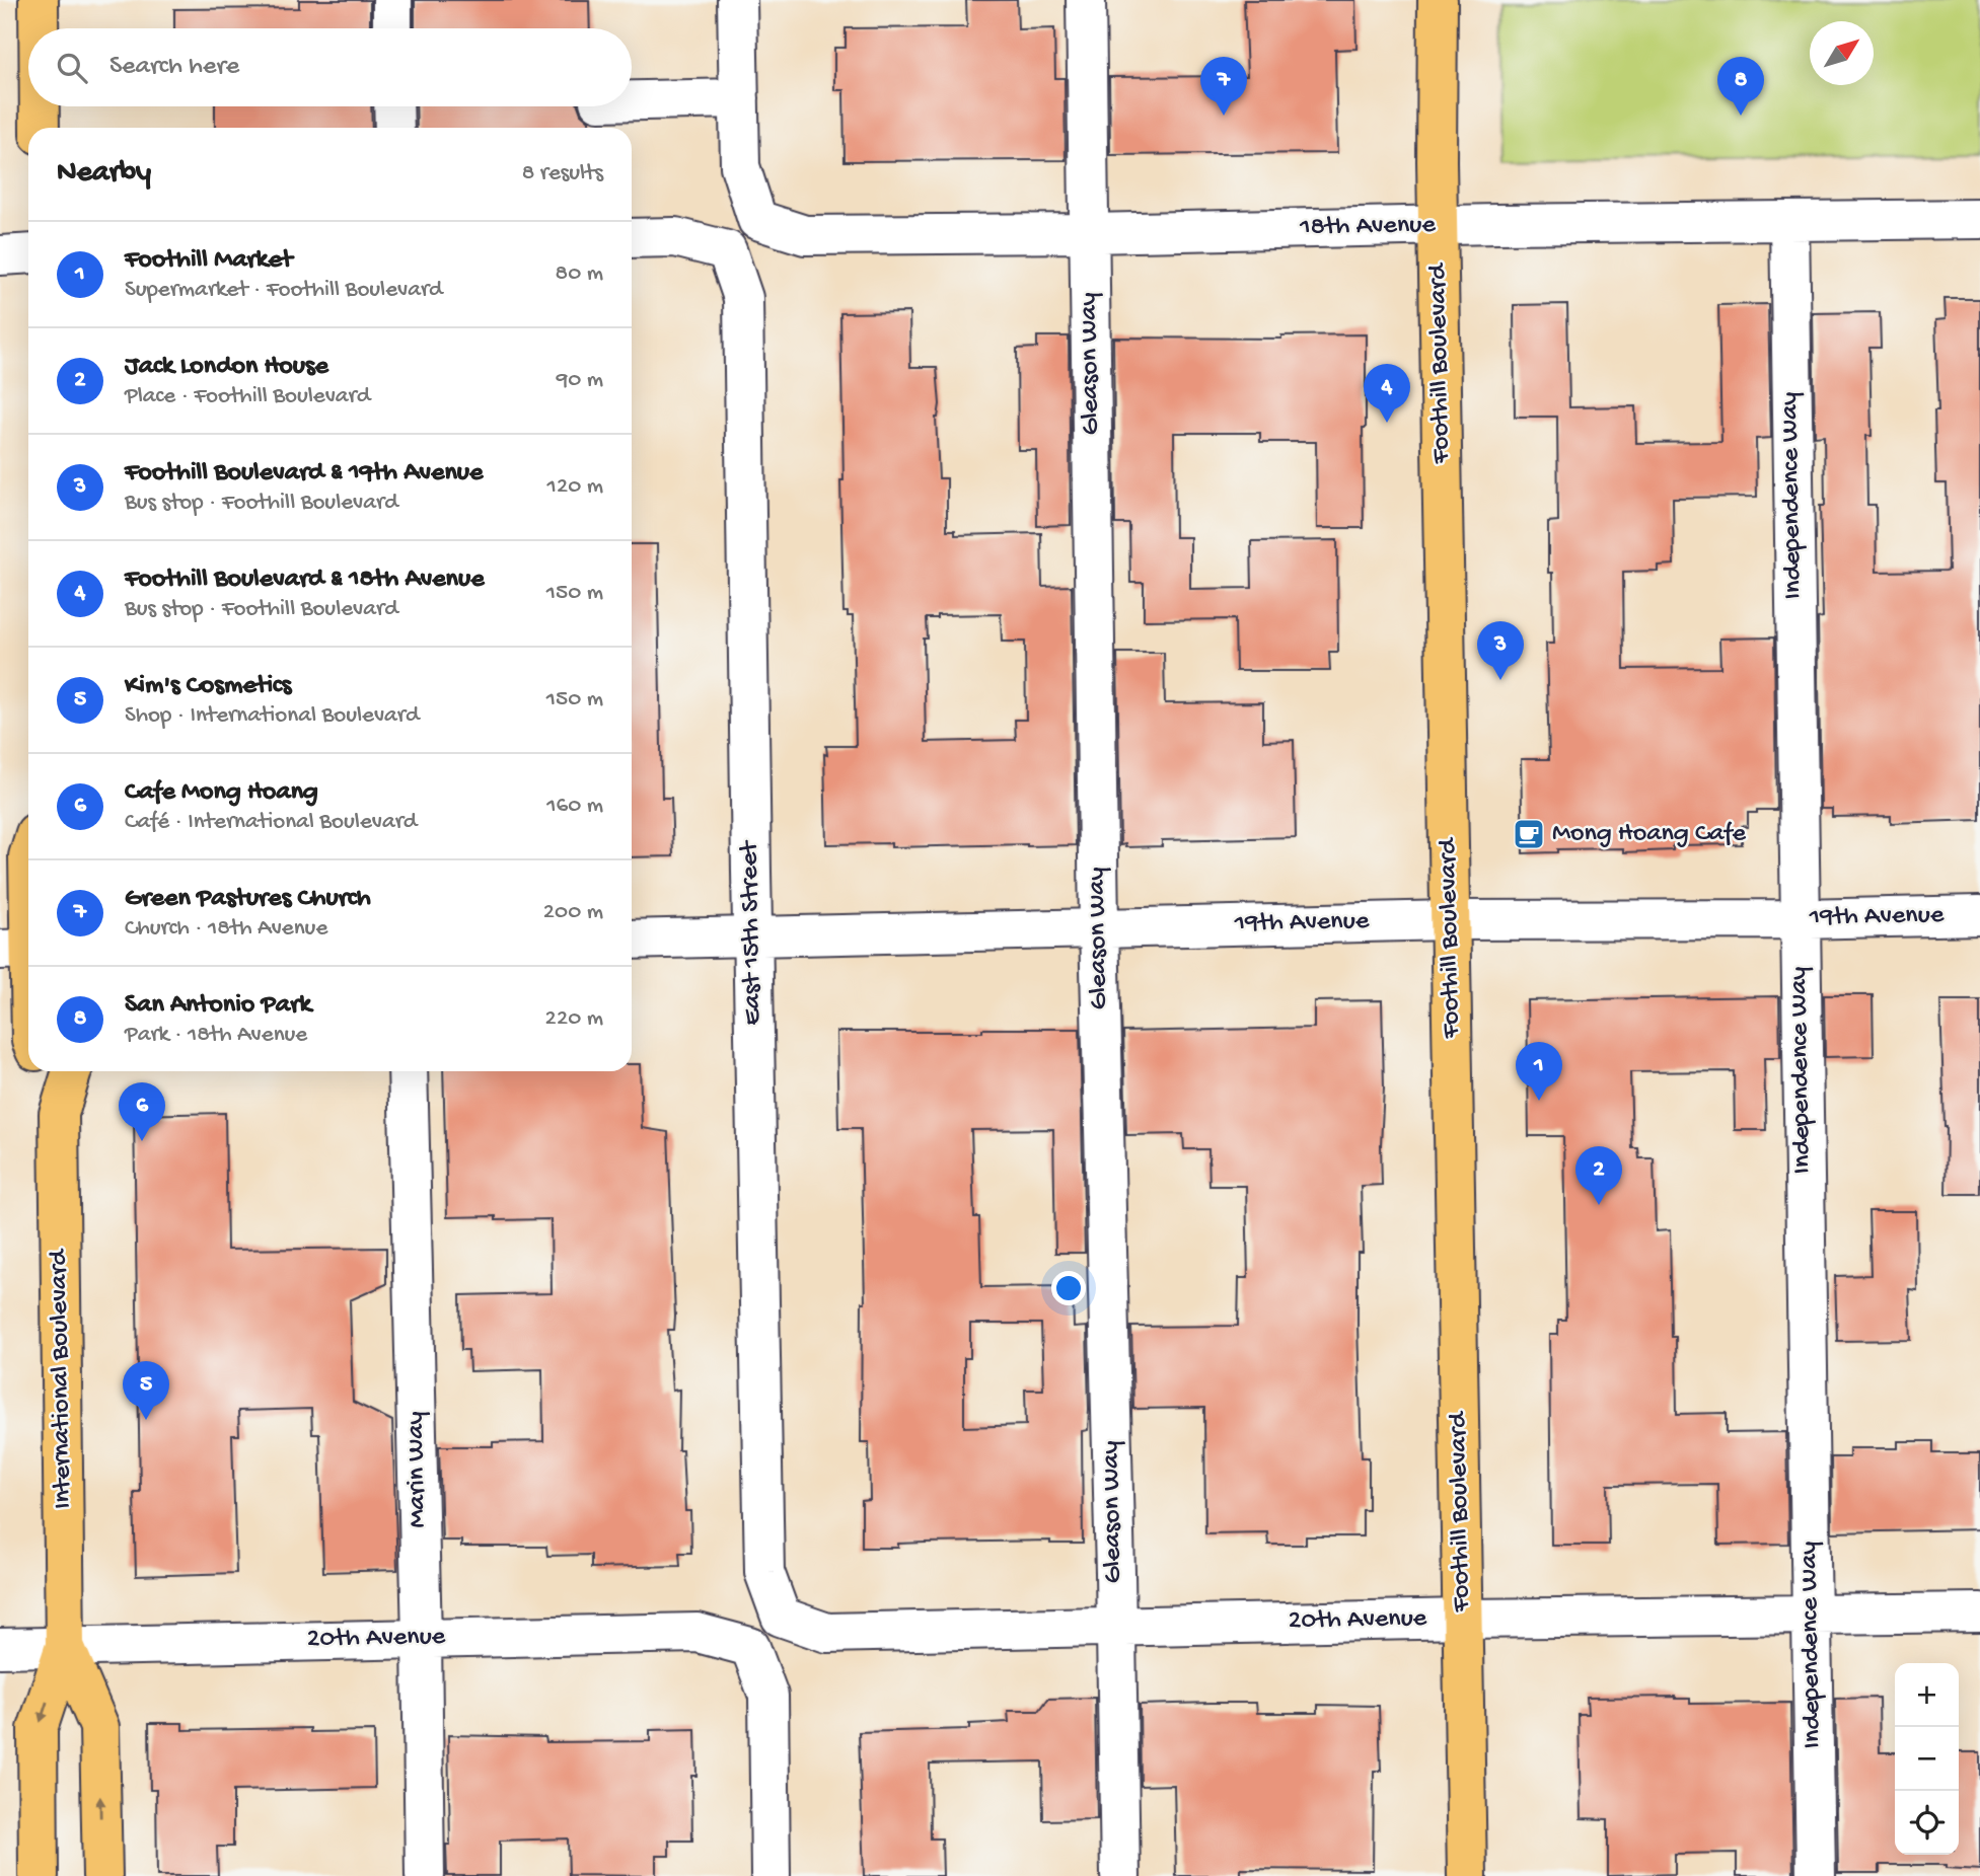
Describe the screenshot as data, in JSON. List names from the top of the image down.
{
  "streets": {
    "main road": ["Foothill Boulevard", "International Boulevard"],
    "street": [
      "18th Avenue",
      "Gleason Way",
      "Independence Way",
      "19th Avenue",
      "East 15th Street",
      "Marin Way",
      "20th Avenue"
    ]
  },
  "crossings": [
    ["18th Avenue", "Gleason Way"],
    ["18th Avenue", "Foothill Boulevard"],
    ["18th Avenue", "Independence Way"],
    ["Gleason Way", "19th Avenue"],
    ["Gleason Way", "20th Avenue"],
    ["Foothill Boulevard", "19th Avenue"],
    ["Foothill Boulevard", "20th Avenue"],
    ["Independence Way", "19th Avenue"],
    ["Independence Way", "20th Avenue"],
    ["19th Avenue", "East 15th Street"],
    ["East 15th Street", "20th Avenue"],
    ["International Boulevard", "20th Avenue"],
    ["Marin Way", "20th Avenue"]
  ],
  "places": {
    "cafe": ["Mong Hoang Cafe"]
  },
  "north": "top right",
  "page": {
    "search": "Search here",
    "pins": [
      "7",
      "8",
      "4",
      "3",
      "1",
      "6",
      "2",
      "5"
    ],
    "heading": ["Nearby", "8 results"],
    "list": [
      {
        "mark": "1",
        "name": "Foothill Market",
        "note": "Supermarket · Foothill Boulevard",
        "value": "80 m"
      },
      {
        "mark": "2",
        "name": "Jack London House",
        "note": "Place · Foothill Boulevard",
        "value": "90 m"
      },
      {
        "mark": "3",
        "name": "Foothill Boulevard & 19th Avenue",
        "note": "Bus stop · Foothill Boulevard",
        "value": "120 m"
      },
      {
        "mark": "4",
        "name": "Foothill Boulevard & 18th Avenue",
        "note": "Bus stop · Foothill Boulevard",
        "value": "150 m"
      },
      {
        "mark": "5",
        "name": "Kim's Cosmetics",
        "note": "Shop · International Boulevard",
        "value": "150 m"
      },
      {
        "mark": "6",
        "name": "Cafe Mong Hoang",
        "note": "Café · International Boulevard",
        "value": "160 m"
      },
      {
        "mark": "7",
        "name": "Green Pastures Church",
        "note": "Church · 18th Avenue",
        "value": "200 m"
      },
      {
        "mark": "8",
        "name": "San Antonio Park",
        "note": "Park · 18th Avenue",
        "value": "220 m"
      }
    ],
    "map_buttons": ["+", "−"]
  }
}
